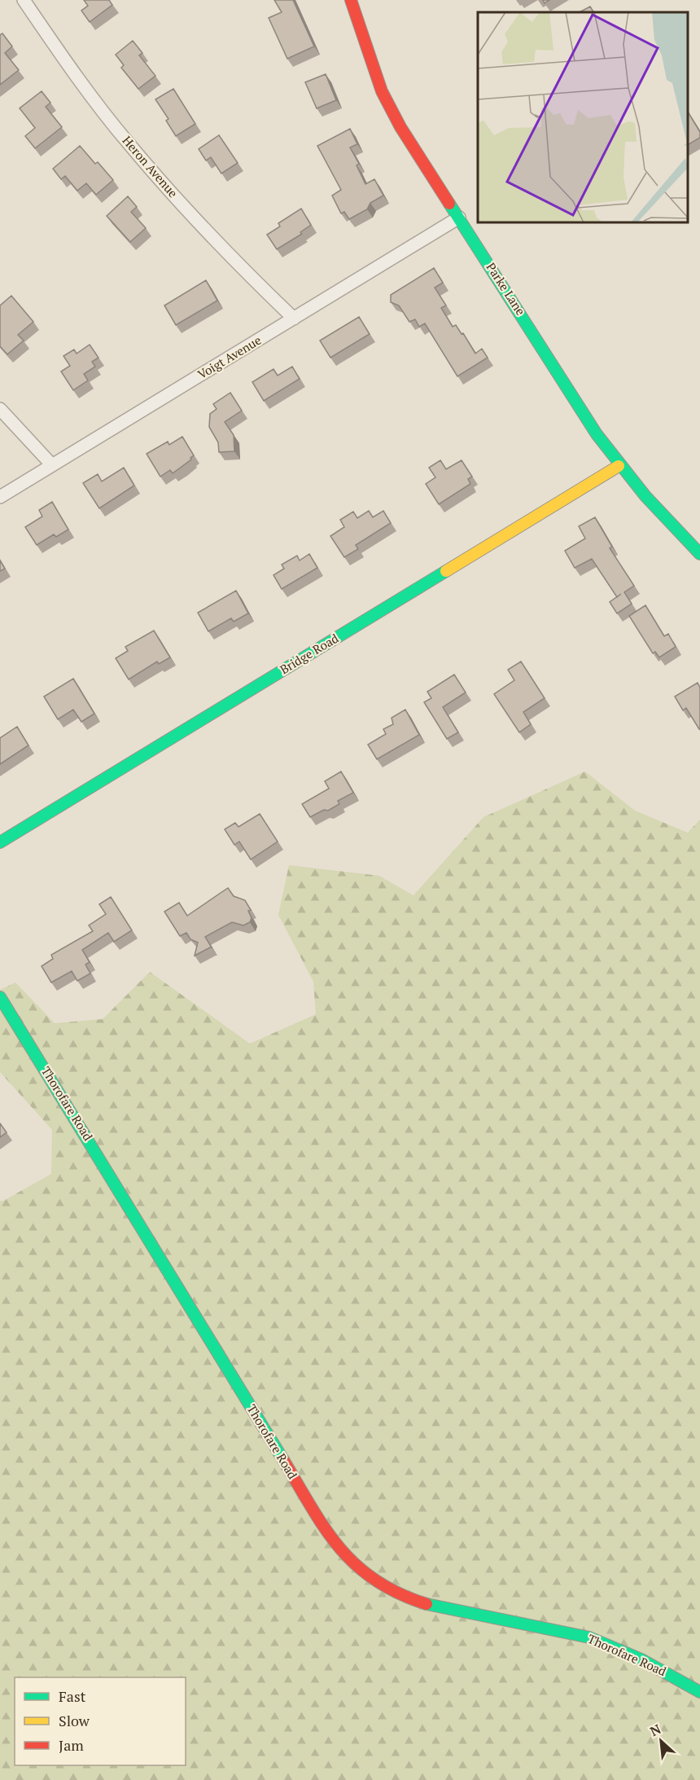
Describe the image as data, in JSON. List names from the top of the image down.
{
  "streets": {
    "street": [
      "Heron Avenue",
      "Parke Lane",
      "Voigt Avenue",
      "Bridge Road",
      "Thorofare Road"
    ]
  },
  "crossings": [
    ["Heron Avenue", "Voigt Avenue"],
    ["Parke Lane", "Voigt Avenue"],
    ["Parke Lane", "Bridge Road"]
  ],
  "legend": ["Fast", "Slow", "Jam"],
  "north": "top left"
}
